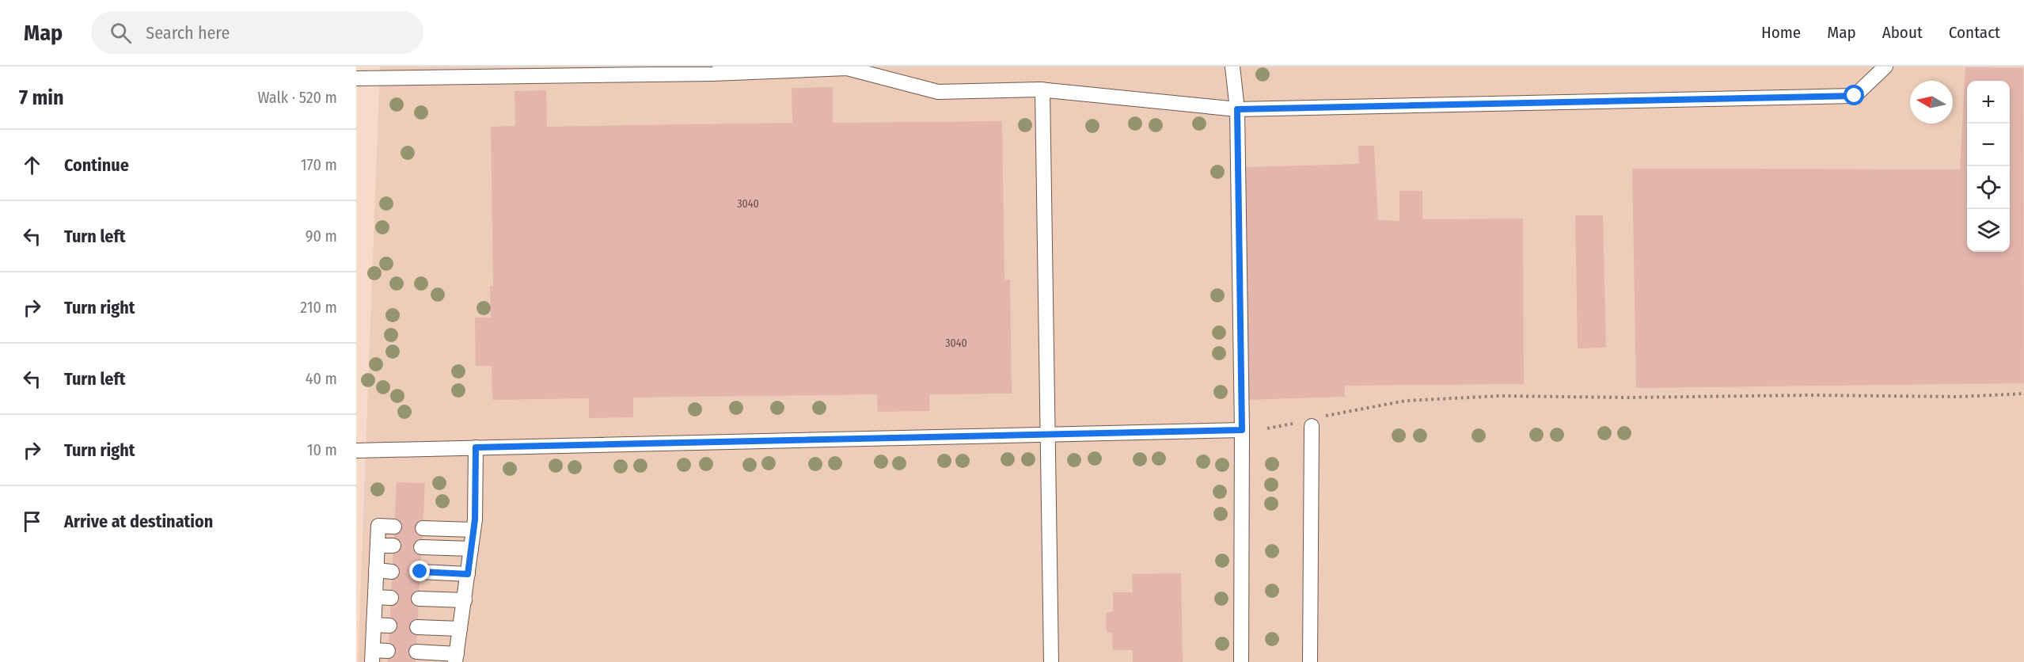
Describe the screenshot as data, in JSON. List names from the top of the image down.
{
  "house_numbers": ["3040", "3040"],
  "north": "left",
  "page": {
    "header": "Map",
    "search": "Search here",
    "nav": [
      "Home",
      "Map",
      "About",
      "Contact"
    ],
    "heading": ["7 min", "Walk · 520 m"],
    "map_buttons": ["+", "−"],
    "list": [
      ["Continue", "170 m"],
      ["Turn left", "90 m"],
      ["Turn right", "210 m"],
      ["Turn left", "40 m"],
      ["Turn right", "10 m"],
      "Arrive at destination"
    ]
  }
}
